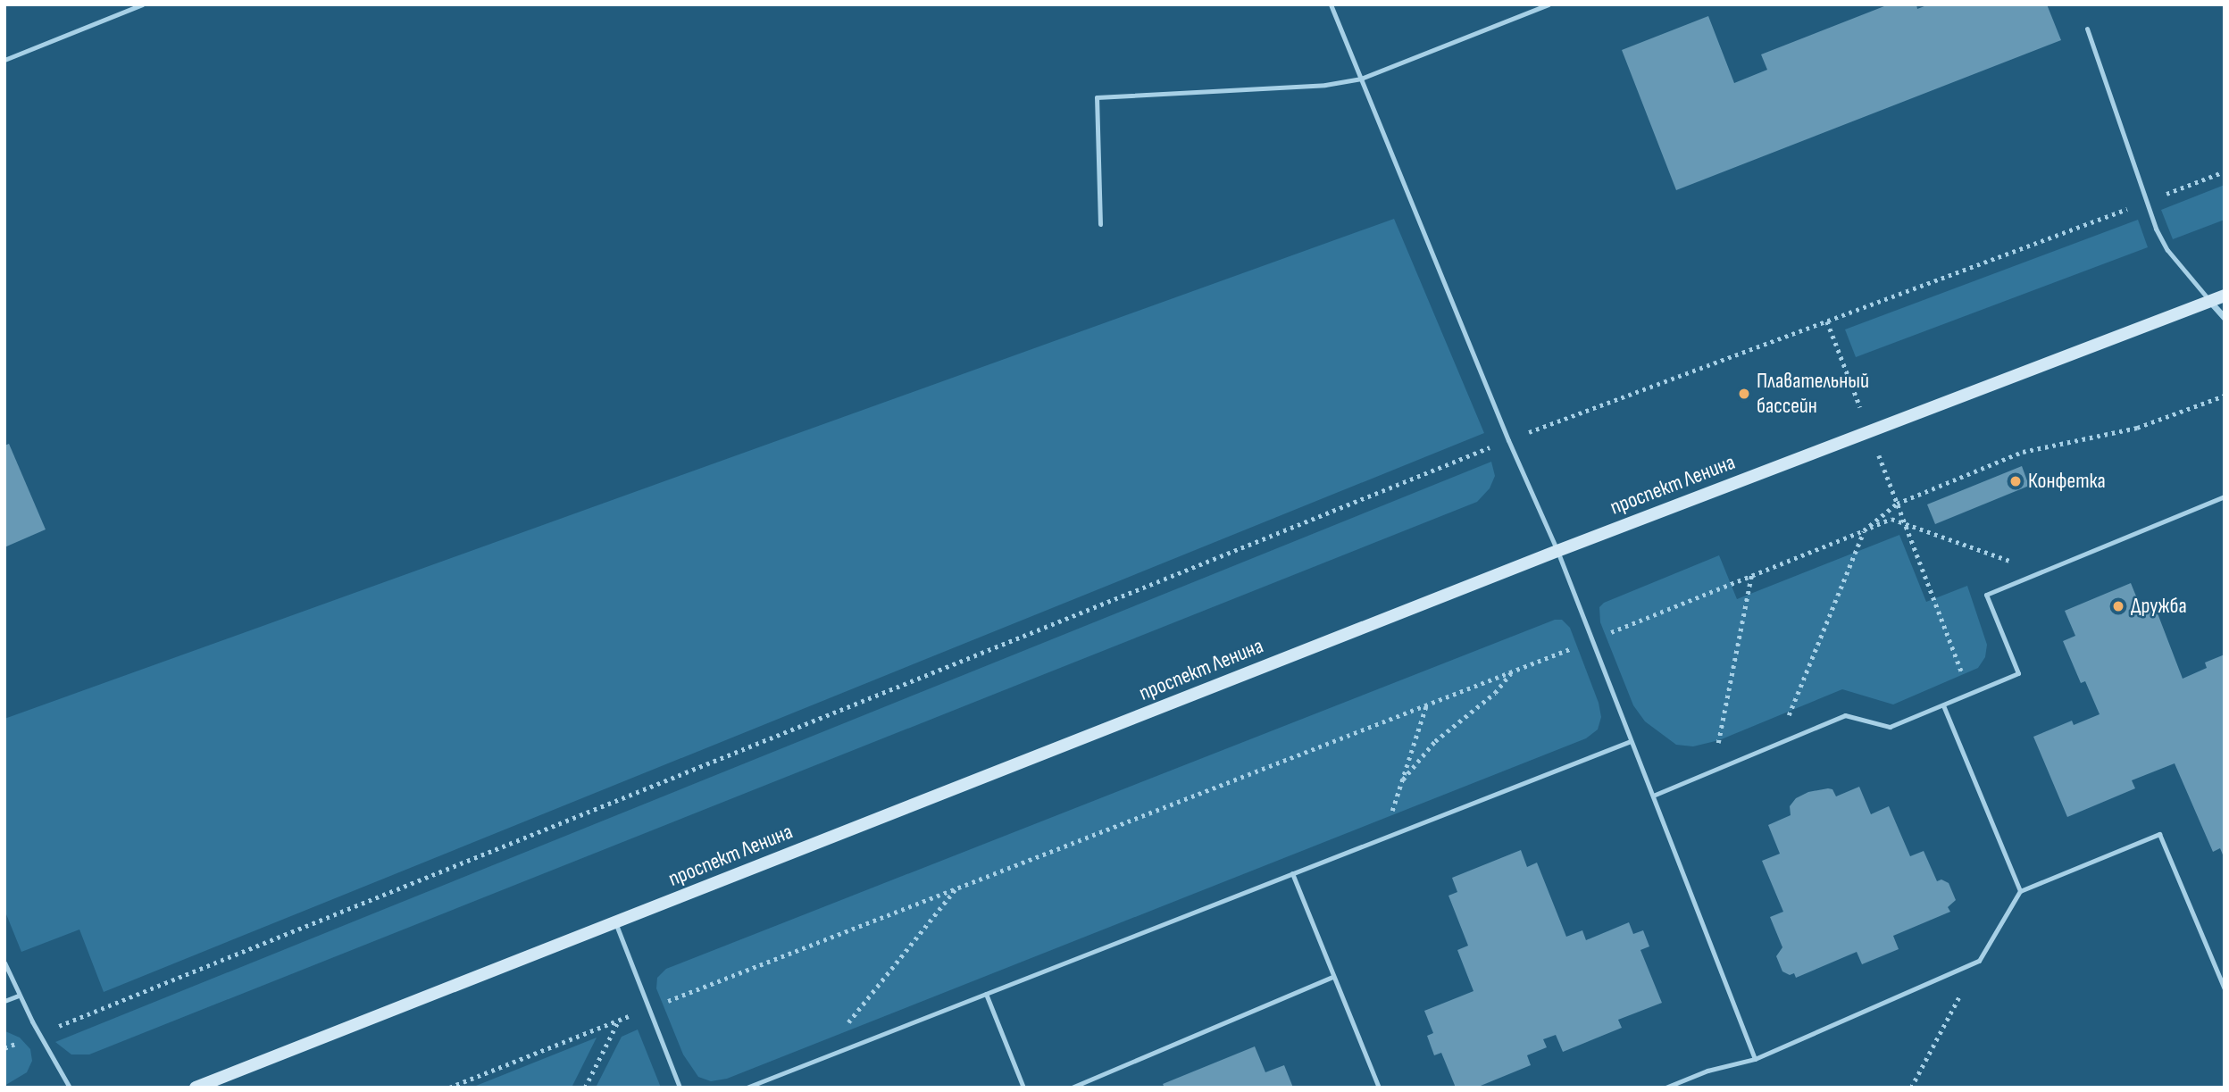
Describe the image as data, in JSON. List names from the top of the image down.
{
  "streets": {
    "main road": ["проспект Ленина"]
  },
  "places": ["Плавательный бассейн", "Конфетка", "Дружба"]
}
